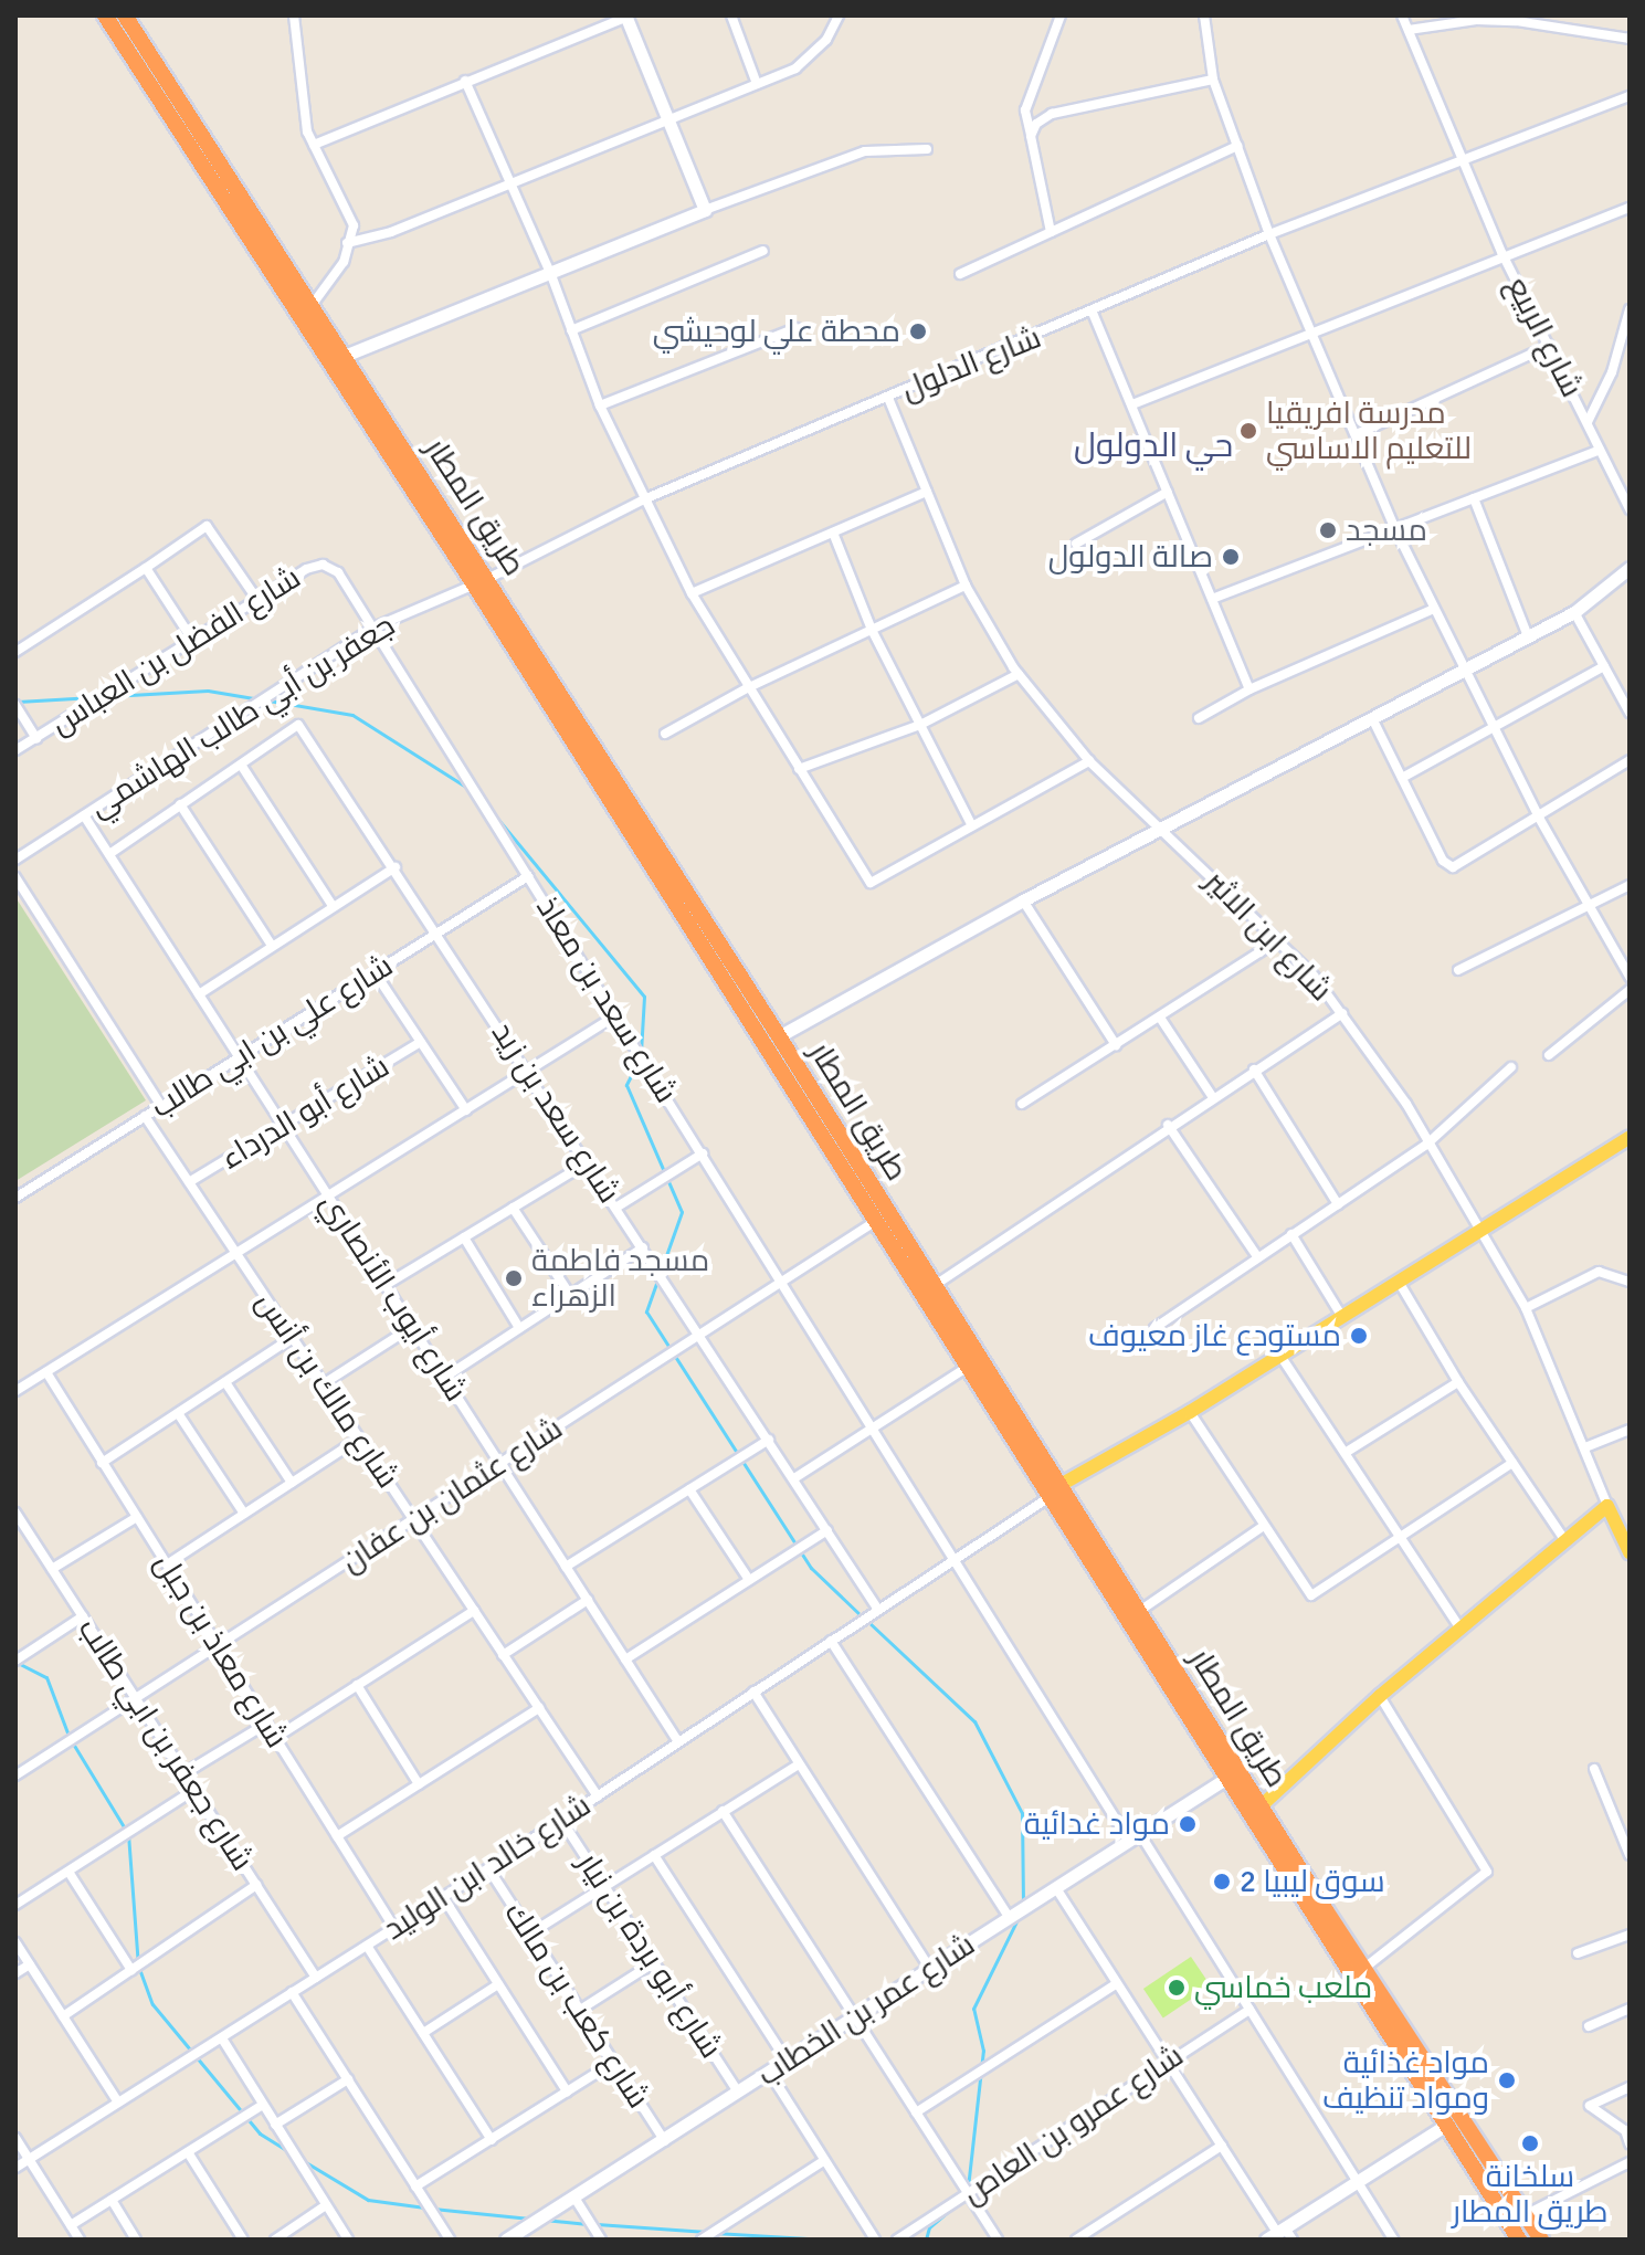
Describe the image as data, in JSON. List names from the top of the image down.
{
  "streets": {
    "highway": ["طريق المطار"],
    "street": [
      "شارع الربيع",
      "شارع الدلول",
      "شارع الفضل بن العباس",
      "جعفر بن أبي طالب الهاشمي",
      "شارع ابن الاثير",
      "شارع سعد بن معاذ",
      "شارع علي بن ابي طالب",
      "شارع أبو الدرداء",
      "شارع سعد بن زيد",
      "شارع أيوب الأنصاري",
      "شارع مالك بن أنس",
      "شارع عثمان بن عفان",
      "شارع معاذ بن جبل",
      "شارع جعفر بن ابي طالب",
      "شارع خالد ابن الوليد",
      "شارع أبو بردة بن نيار",
      "شارع كعب بن مالك",
      "شارع عمر بن الخطاب",
      "شارع عمرو بن العاص"
    ]
  },
  "crossings": [
    ["شارع الربيع", "شارع الدلول"],
    ["شارع الدلول", "طريق المطار"],
    ["شارع الدلول", "جعفر بن أبي طالب الهاشمي"],
    ["شارع الدلول", "شارع ابن الاثير"],
    ["طريق المطار", "جعفر بن أبي طالب الهاشمي"],
    ["طريق المطار", "شارع عثمان بن عفان"],
    ["طريق المطار", "شارع خالد ابن الوليد"],
    ["طريق المطار", "شارع عمر بن الخطاب"],
    ["شارع الفضل بن العباس", "شارع سعد بن معاذ"],
    ["جعفر بن أبي طالب الهاشمي", "شارع سعد بن معاذ"],
    ["جعفر بن أبي طالب الهاشمي", "شارع أيوب الأنصاري"],
    ["شارع سعد بن معاذ", "شارع علي بن ابي طالب"],
    ["شارع سعد بن معاذ", "شارع عثمان بن عفان"],
    ["شارع سعد بن معاذ", "شارع خالد ابن الوليد"],
    ["شارع سعد بن معاذ", "شارع عمر بن الخطاب"],
    ["شارع سعد بن معاذ", "شارع عمرو بن العاص"],
    ["شارع علي بن ابي طالب", "شارع سعد بن زيد"],
    ["شارع علي بن ابي طالب", "شارع أيوب الأنصاري"],
    ["شارع علي بن ابي طالب", "شارع مالك بن أنس"],
    ["شارع أبو الدرداء", "شارع أيوب الأنصاري"],
    ["شارع أبو الدرداء", "شارع مالك بن أنس"],
    ["شارع سعد بن زيد", "شارع عثمان بن عفان"],
    ["شارع سعد بن زيد", "شارع خالد ابن الوليد"],
    ["شارع أيوب الأنصاري", "شارع عثمان بن عفان"],
    ["شارع أيوب الأنصاري", "شارع خالد ابن الوليد"],
    ["شارع مالك بن أنس", "شارع عثمان بن عفان"],
    ["شارع مالك بن أنس", "شارع خالد ابن الوليد"],
    ["شارع عثمان بن عفان", "شارع معاذ بن جبل"],
    ["شارع عثمان بن عفان", "شارع جعفر بن ابي طالب"],
    ["شارع معاذ بن جبل", "شارع خالد ابن الوليد"],
    ["شارع جعفر بن ابي طالب", "شارع خالد ابن الوليد"],
    ["شارع خالد ابن الوليد", "شارع أبو بردة بن نيار"],
    ["شارع خالد ابن الوليد", "شارع كعب بن مالك"],
    ["شارع أبو بردة بن نيار", "شارع عمر بن الخطاب"],
    ["شارع كعب بن مالك", "شارع عمر بن الخطاب"]
  ],
  "districts": ["حي الدولول"],
  "places": [
    "محطة علي لوحيشي",
    "مدرسة افريقيا للتعليم الاساسي",
    "مسجد",
    "صالة الدولول",
    "مسجد فاطمة الزهراء",
    "مستودع غاز معيوف",
    "مواد غدائية",
    "سوق ليبيا 2",
    "ملعب خماسي",
    "مواد غذائية ومواد تنظيف",
    "سلخانة طريق المطار"
  ]
}
